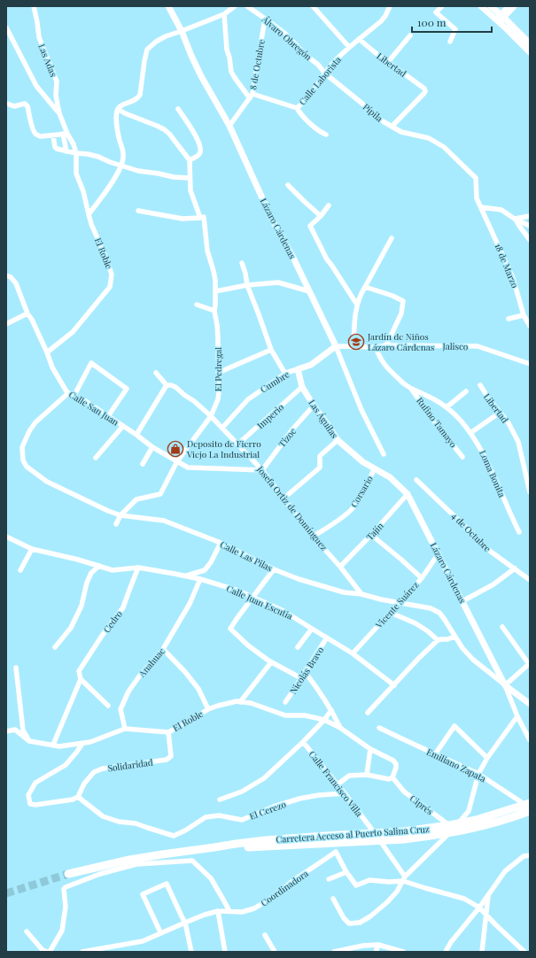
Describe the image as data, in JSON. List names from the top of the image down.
{
  "streets": {
    "main road": ["Carretera Acceso al Puerto Salina Cruz"],
    "street": [
      "Álvaro Obregón",
      "Las Adas",
      "8 de Octubre",
      "Libertad",
      "Calle Laborista",
      "Pípila",
      "Lázaro Cárdenas",
      "El Roble",
      "18 de Marzo",
      "Jalisco",
      "El Pedregal",
      "Cumbre",
      "Calle San Juan",
      "Imperio",
      "Las Águilas",
      "Rufino Tamayo",
      "Tizoc",
      "Loma Bonita",
      "Corsario",
      "Josefa Ortiz de Domínguez",
      "Tajín",
      "4 de Octubre",
      "Calle Las Pilas",
      "Calle Juan Escutia",
      "Vicente Suárez",
      "Cedro",
      "Anahuac",
      "Nicolás Bravo",
      "Solidaridad",
      "Emiliano Zapata",
      "Calle Francisco Villa",
      "Ciprés",
      "El Cerezo",
      "Coordinadora"
    ]
  },
  "crossings": [
    ["Álvaro Obregón", "8 de Octubre"],
    ["Álvaro Obregón", "Calle Laborista"],
    ["Álvaro Obregón", "Pípila"],
    ["Las Adas", "El Roble"],
    ["8 de Octubre", "Calle Laborista"],
    ["8 de Octubre", "Lázaro Cárdenas"],
    ["Libertad", "Calle Laborista"],
    ["Libertad", "Pípila"],
    ["Calle Laborista", "Pípila"],
    ["Pípila", "18 de Marzo"],
    ["Lázaro Cárdenas", "Jalisco"],
    ["Lázaro Cárdenas", "Cumbre"],
    ["Lázaro Cárdenas", "Las Águilas"],
    ["Lázaro Cárdenas", "Corsario"],
    ["Lázaro Cárdenas", "Tajín"],
    ["Lázaro Cárdenas", "Calle Las Pilas"],
    ["Lázaro Cárdenas", "Vicente Suárez"],
    ["El Roble", "Calle San Juan"],
    ["El Roble", "Anahuac"],
    ["El Roble", "Solidaridad"],
    ["El Roble", "Ciprés"],
    ["Jalisco", "Cumbre"],
    ["El Pedregal", "Calle San Juan"],
    ["El Pedregal", "Josefa Ortiz de Domínguez"],
    ["El Pedregal", "Calle Las Pilas"],
    ["Cumbre", "Las Águilas"],
    ["Cumbre", "Josefa Ortiz de Domínguez"],
    ["Calle San Juan", "Tizoc"],
    ["Calle San Juan", "Josefa Ortiz de Domínguez"],
    ["Calle San Juan", "Calle Las Pilas"],
    ["Imperio", "Las Águilas"],
    ["Imperio", "Josefa Ortiz de Domínguez"],
    ["Las Águilas", "Tizoc"],
    ["Las Águilas", "Corsario"],
    ["Rufino Tamayo", "Loma Bonita"],
    ["Tizoc", "Josefa Ortiz de Domínguez"],
    ["Corsario", "Josefa Ortiz de Domínguez"],
    ["Josefa Ortiz de Domínguez", "Tajín"],
    ["Josefa Ortiz de Domínguez", "Calle Las Pilas"],
    ["Calle Las Pilas", "Vicente Suárez"],
    ["Calle Juan Escutia", "Vicente Suárez"],
    ["Calle Juan Escutia", "Cedro"],
    ["Calle Juan Escutia", "Anahuac"],
    ["Calle Juan Escutia", "Nicolás Bravo"],
    ["Solidaridad", "El Cerezo"],
    ["Calle Francisco Villa", "El Cerezo"],
    ["Calle Francisco Villa", "Coordinadora"]
  ],
  "places": {
    "school or university": ["Jardín de Niños Lázaro Cárdenas"],
    "shop": ["Deposito de Fierro Viejo La Industrial"]
  },
  "scale_bar": "100 m"
}
